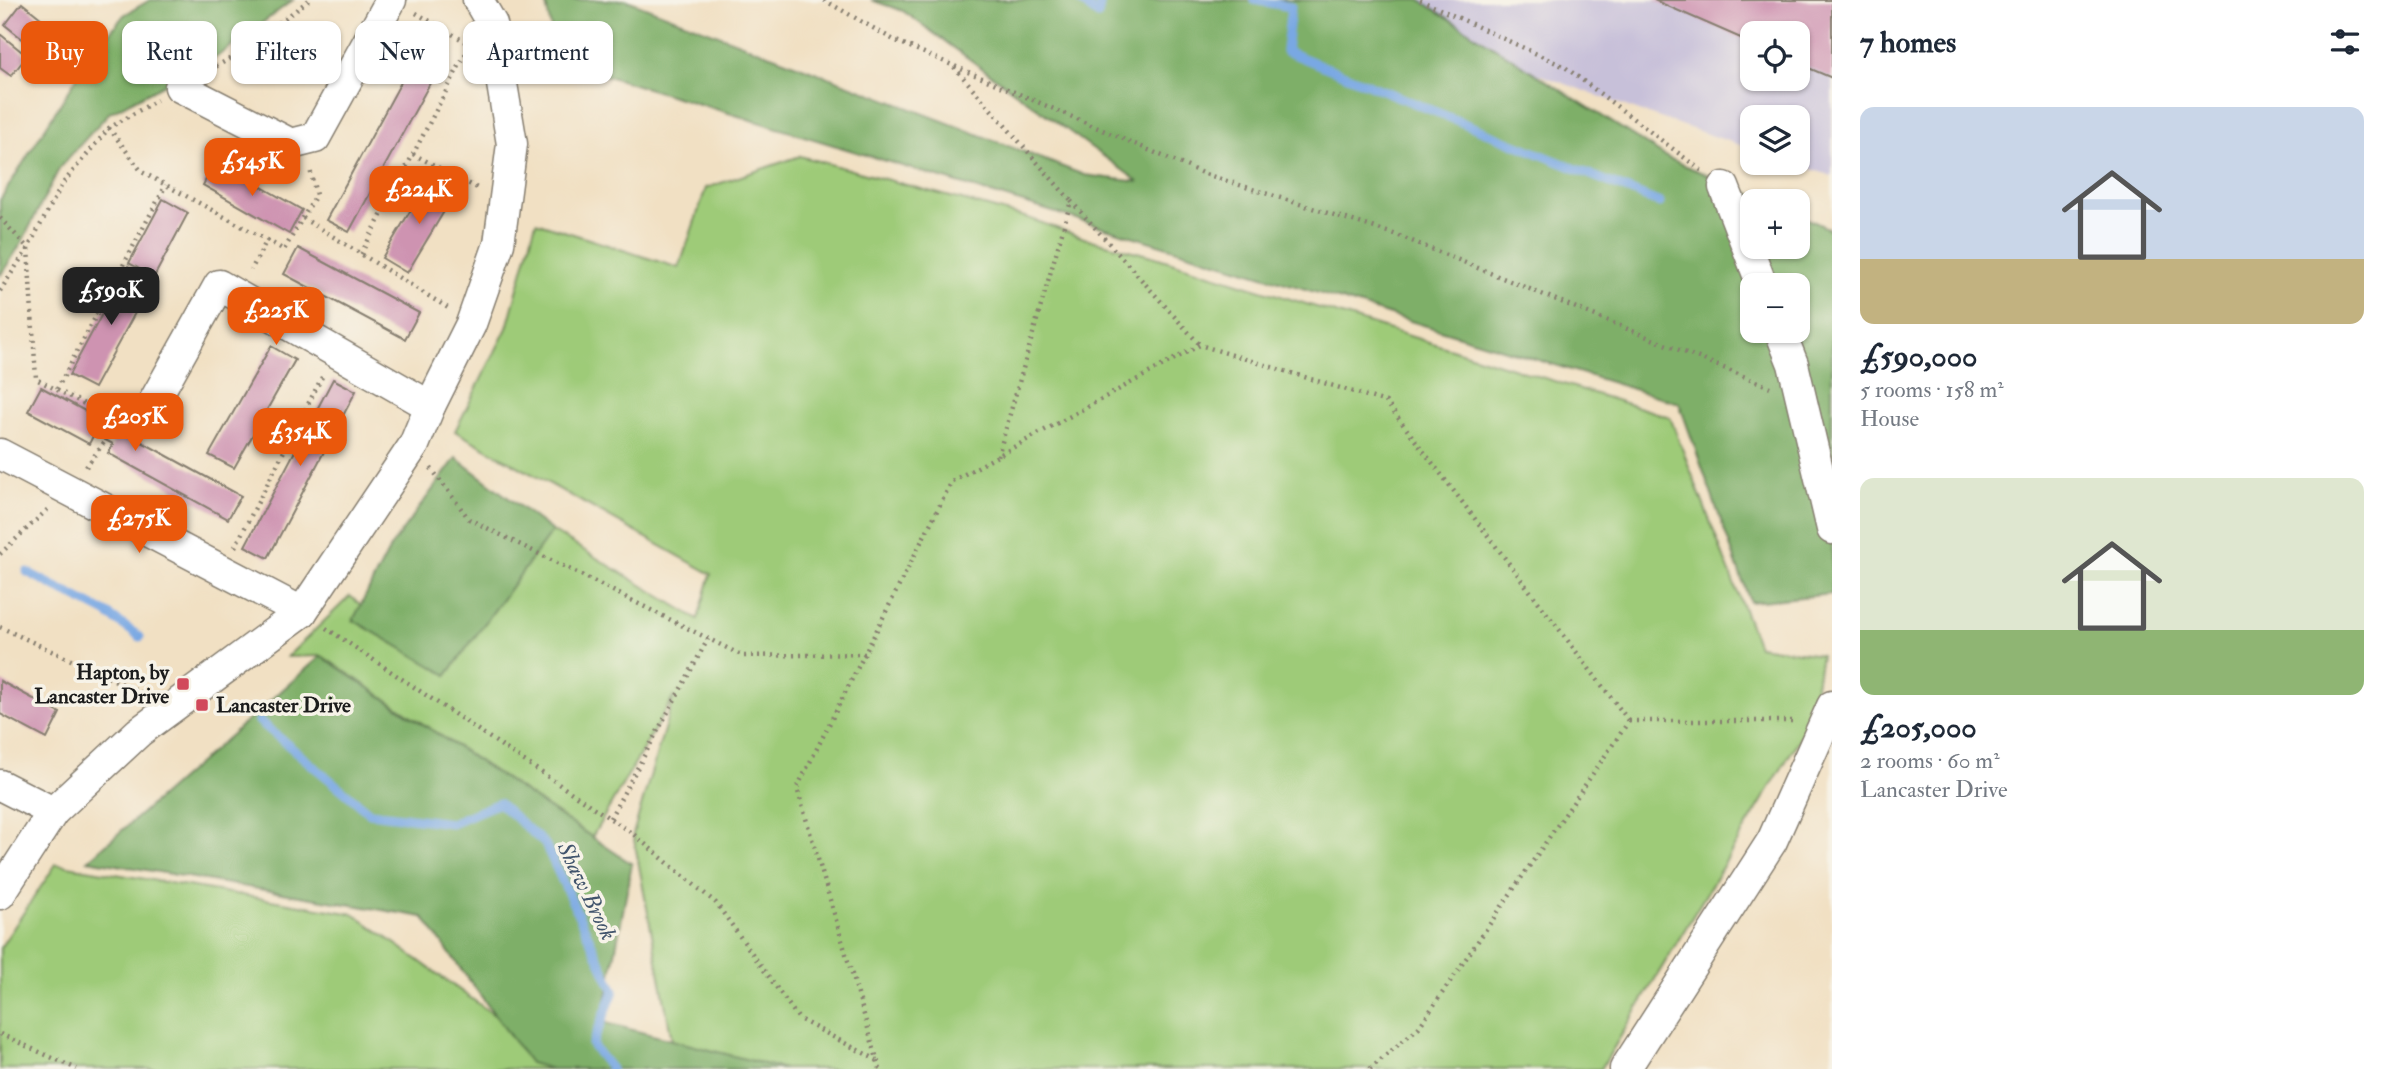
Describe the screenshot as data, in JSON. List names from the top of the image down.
{
  "water": ["Shaw Brook"],
  "places": {
    "transit": ["Hapton, by Lancaster Drive", "Lancaster Drive"]
  },
  "page": {
    "heading": "7 homes",
    "map_buttons": ["+", "−"],
    "chip": [
      "Buy",
      "Rent",
      "Filters",
      "New",
      "Apartment"
    ],
    "list": [
      {
        "name": "£590,000",
        "note": "5 rooms · 158 m² · House"
      },
      {
        "name": "£205,000",
        "note": "2 rooms · 60 m² · Lancaster Drive"
      }
    ],
    "price": [
      "£545K",
      "£224K",
      "£590K",
      "£225K",
      "£205K",
      "£354K",
      "£275K"
    ]
  }
}
